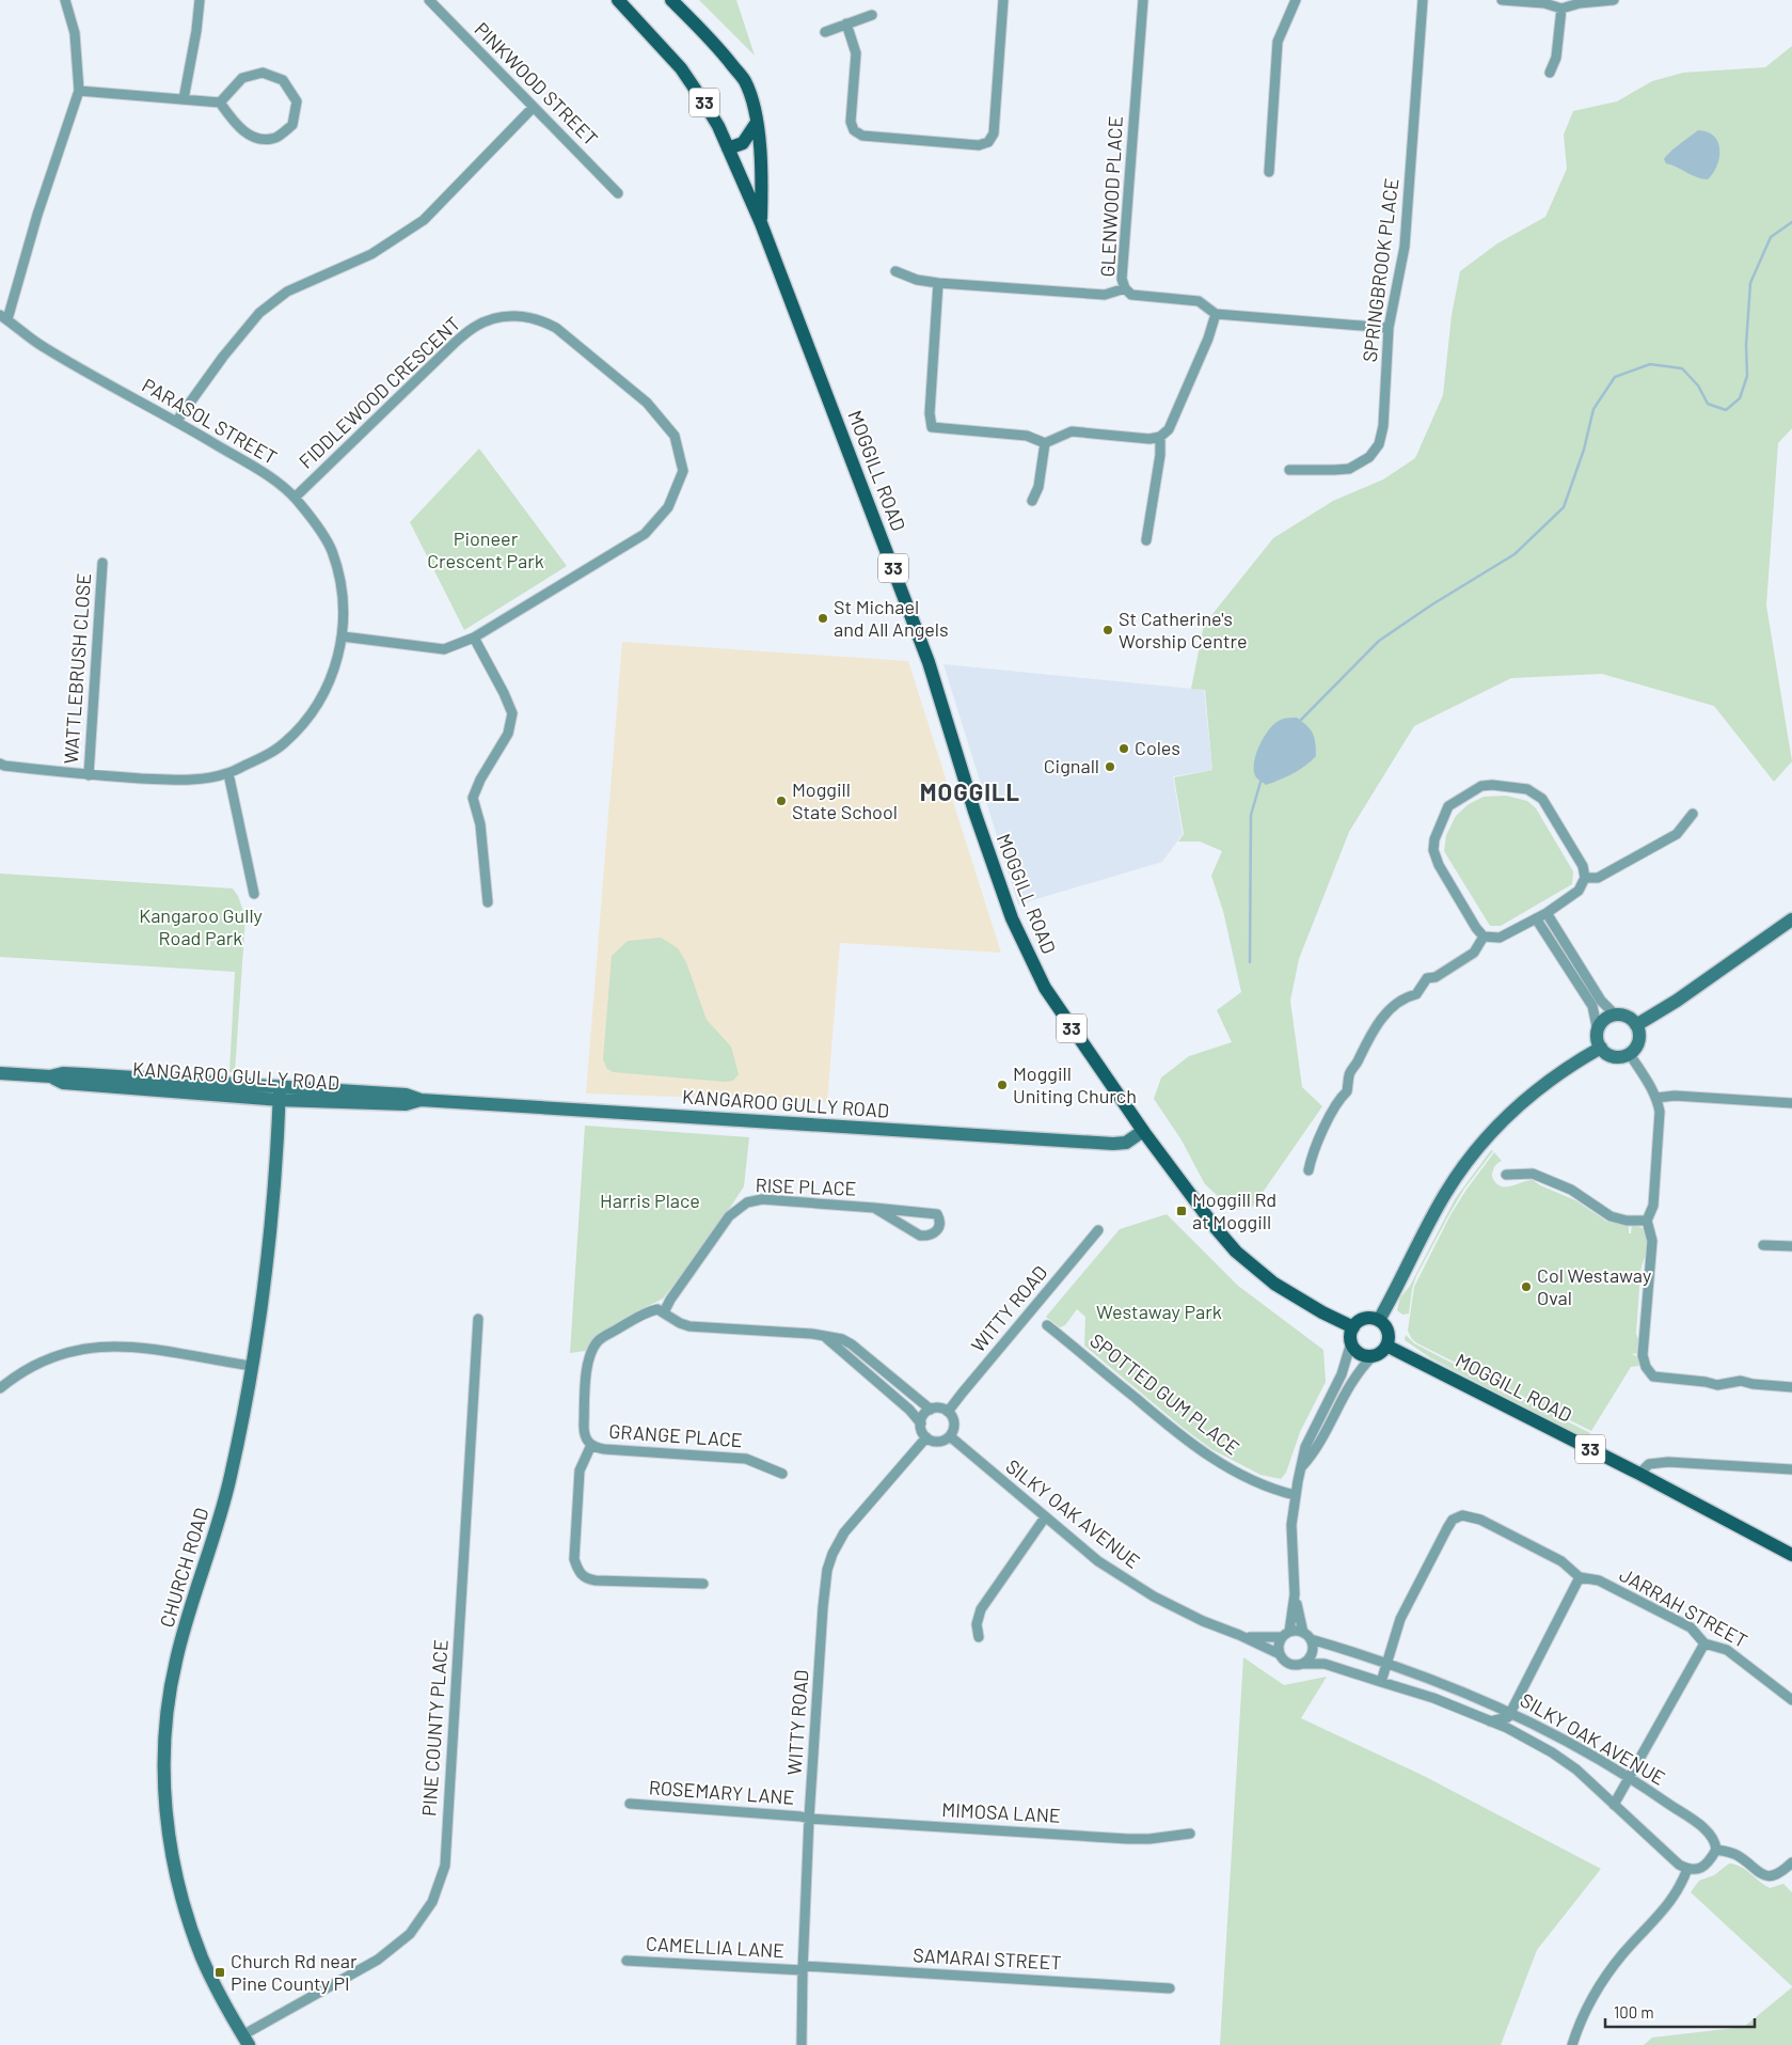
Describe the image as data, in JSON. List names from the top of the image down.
{
  "streets": {
    "main road": [
      "33",
      "MOGGILL ROAD",
      "KANGAROO GULLY ROAD",
      "CHURCH ROAD"
    ],
    "street": [
      "PINKWOOD STREET",
      "GLENWOOD PLACE",
      "SPRINGBROOK PLACE",
      "FIDDLEWOOD CRESCENT",
      "PARASOL STREET",
      "WATTLEBRUSH CLOSE",
      "RISE PLACE",
      "WITTY ROAD",
      "SPOTTED GUM PLACE",
      "GRANGE PLACE",
      "SILKY OAK AVENUE",
      "JARRAH STREET",
      "PINE COUNTY PLACE",
      "ROSEMARY LANE",
      "MIMOSA LANE",
      "CAMELLIA LANE",
      "SAMARAI STREET"
    ]
  },
  "crossings": [
    ["FIDDLEWOOD CRESCENT", "PARASOL STREET"],
    ["PARASOL STREET", "WATTLEBRUSH CLOSE"],
    ["MOGGILL ROAD", "KANGAROO GULLY ROAD"],
    ["KANGAROO GULLY ROAD", "CHURCH ROAD"],
    ["RISE PLACE", "GRANGE PLACE"],
    ["WITTY ROAD", "SILKY OAK AVENUE"],
    ["WITTY ROAD", "ROSEMARY LANE"],
    ["WITTY ROAD", "MIMOSA LANE"],
    ["WITTY ROAD", "CAMELLIA LANE"],
    ["WITTY ROAD", "SAMARAI STREET"],
    ["SILKY OAK AVENUE", "JARRAH STREET"],
    ["CHURCH ROAD", "PINE COUNTY PLACE"],
    ["ROSEMARY LANE", "MIMOSA LANE"],
    ["CAMELLIA LANE", "SAMARAI STREET"]
  ],
  "districts": ["MOGGILL"],
  "parks": [
    "Pioneer Crescent Park",
    "Kangaroo Gully Road Park",
    "Harris Place",
    "Westaway Park"
  ],
  "places": {
    "other": [
      "St Michael and All Angels",
      "St Catherine's Worship Centre",
      "Coles",
      "Cignall",
      "Moggill State School",
      "Moggill Uniting Church",
      "Col Westaway Oval"
    ],
    "transit": ["Moggill Rd at Moggill", "Church Rd near Pine County Pl"]
  },
  "scale_bar": "100 m"
}
